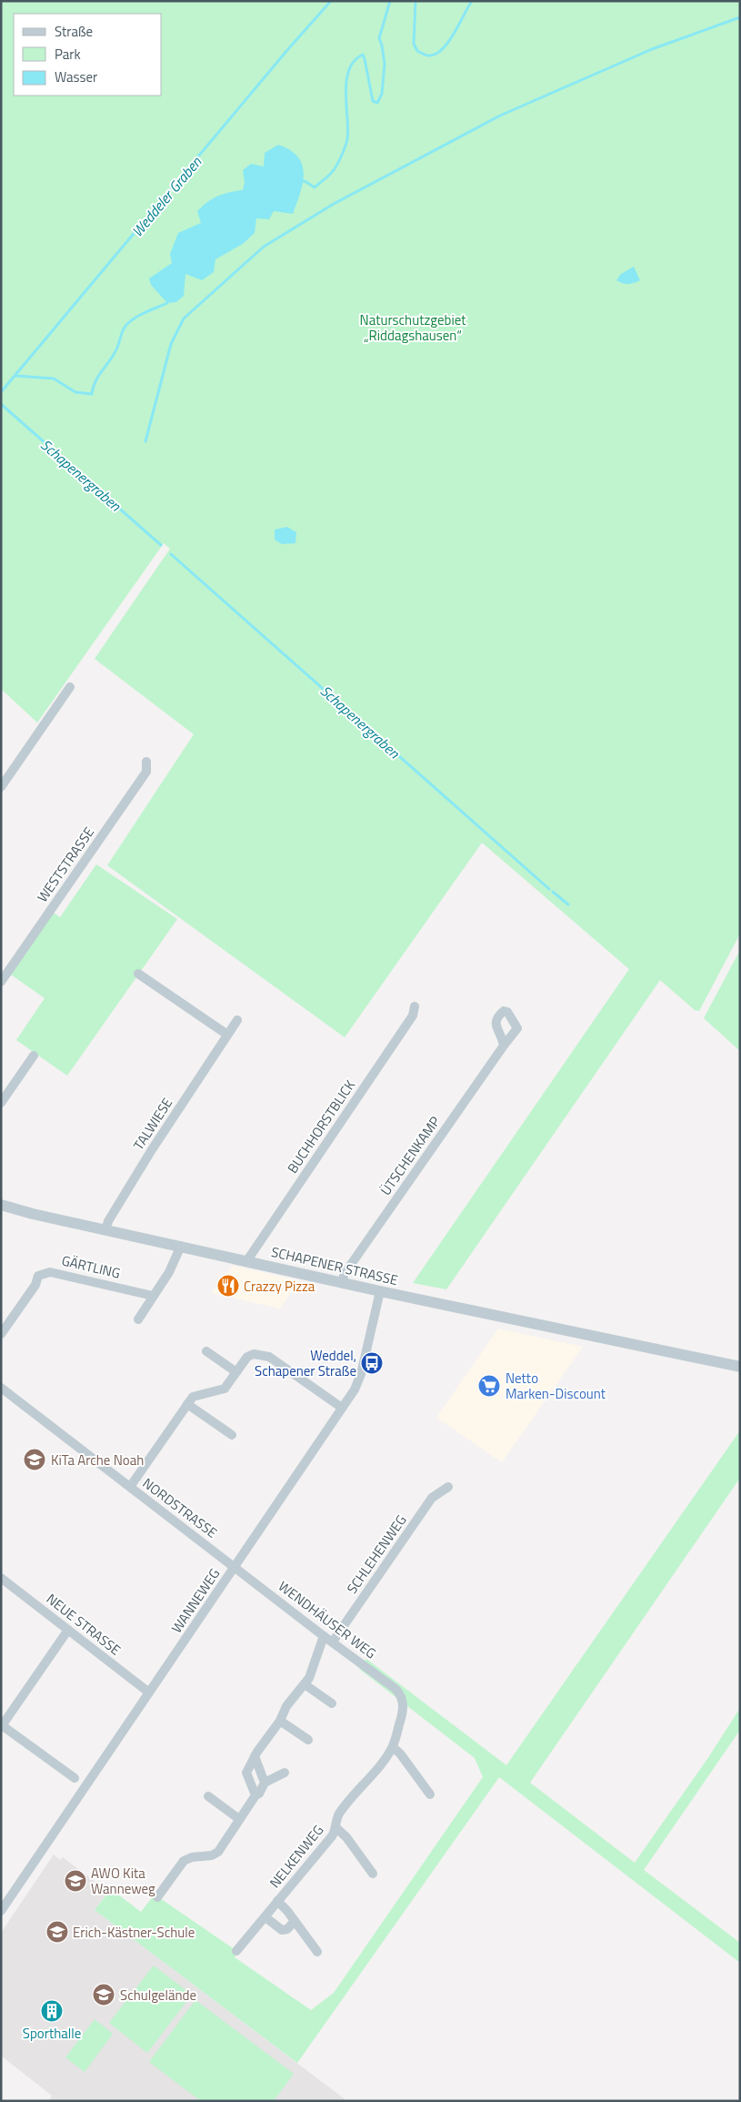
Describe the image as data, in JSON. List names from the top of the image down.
{
  "streets": {
    "street": [
      "WESTSTRASSE",
      "TALWIESE",
      "BUCHHORSTBLICK",
      "ÜTSCHENKAMP",
      "SCHAPENER STRASSE",
      "GÄRTLING",
      "NORDSTRASSE",
      "SCHLEHENWEG",
      "WANNEWEG",
      "WENDHÄUSER WEG",
      "NEUE STRASSE",
      "NELKENWEG"
    ]
  },
  "crossings": [
    ["TALWIESE", "SCHAPENER STRASSE"],
    ["BUCHHORSTBLICK", "SCHAPENER STRASSE"],
    ["ÜTSCHENKAMP", "SCHAPENER STRASSE"],
    ["SCHAPENER STRASSE", "WANNEWEG"],
    ["NORDSTRASSE", "WANNEWEG"],
    ["NORDSTRASSE", "WENDHÄUSER WEG"],
    ["SCHLEHENWEG", "WENDHÄUSER WEG"],
    ["WANNEWEG", "WENDHÄUSER WEG"],
    ["WANNEWEG", "NEUE STRASSE"],
    ["WENDHÄUSER WEG", "NELKENWEG"]
  ],
  "water": ["Weddeler Graben", "Schapenergraben"],
  "parks": ["Naturschutzgebiet „Riddagshausen“"],
  "places": {
    "restaurant": ["Crazzy Pizza"],
    "bus stop": ["Weddel, Schapener Straße"],
    "supermarket": ["Netto Marken-Discount"],
    "school or university": [
      "KiTa Arche Noah",
      "AWO Kita Wanneweg",
      "Erich-Kästner-Schule",
      "Schulgelände"
    ],
    "building": ["Sporthalle"]
  },
  "legend": ["Straße", "Park", "Wasser"]
}
